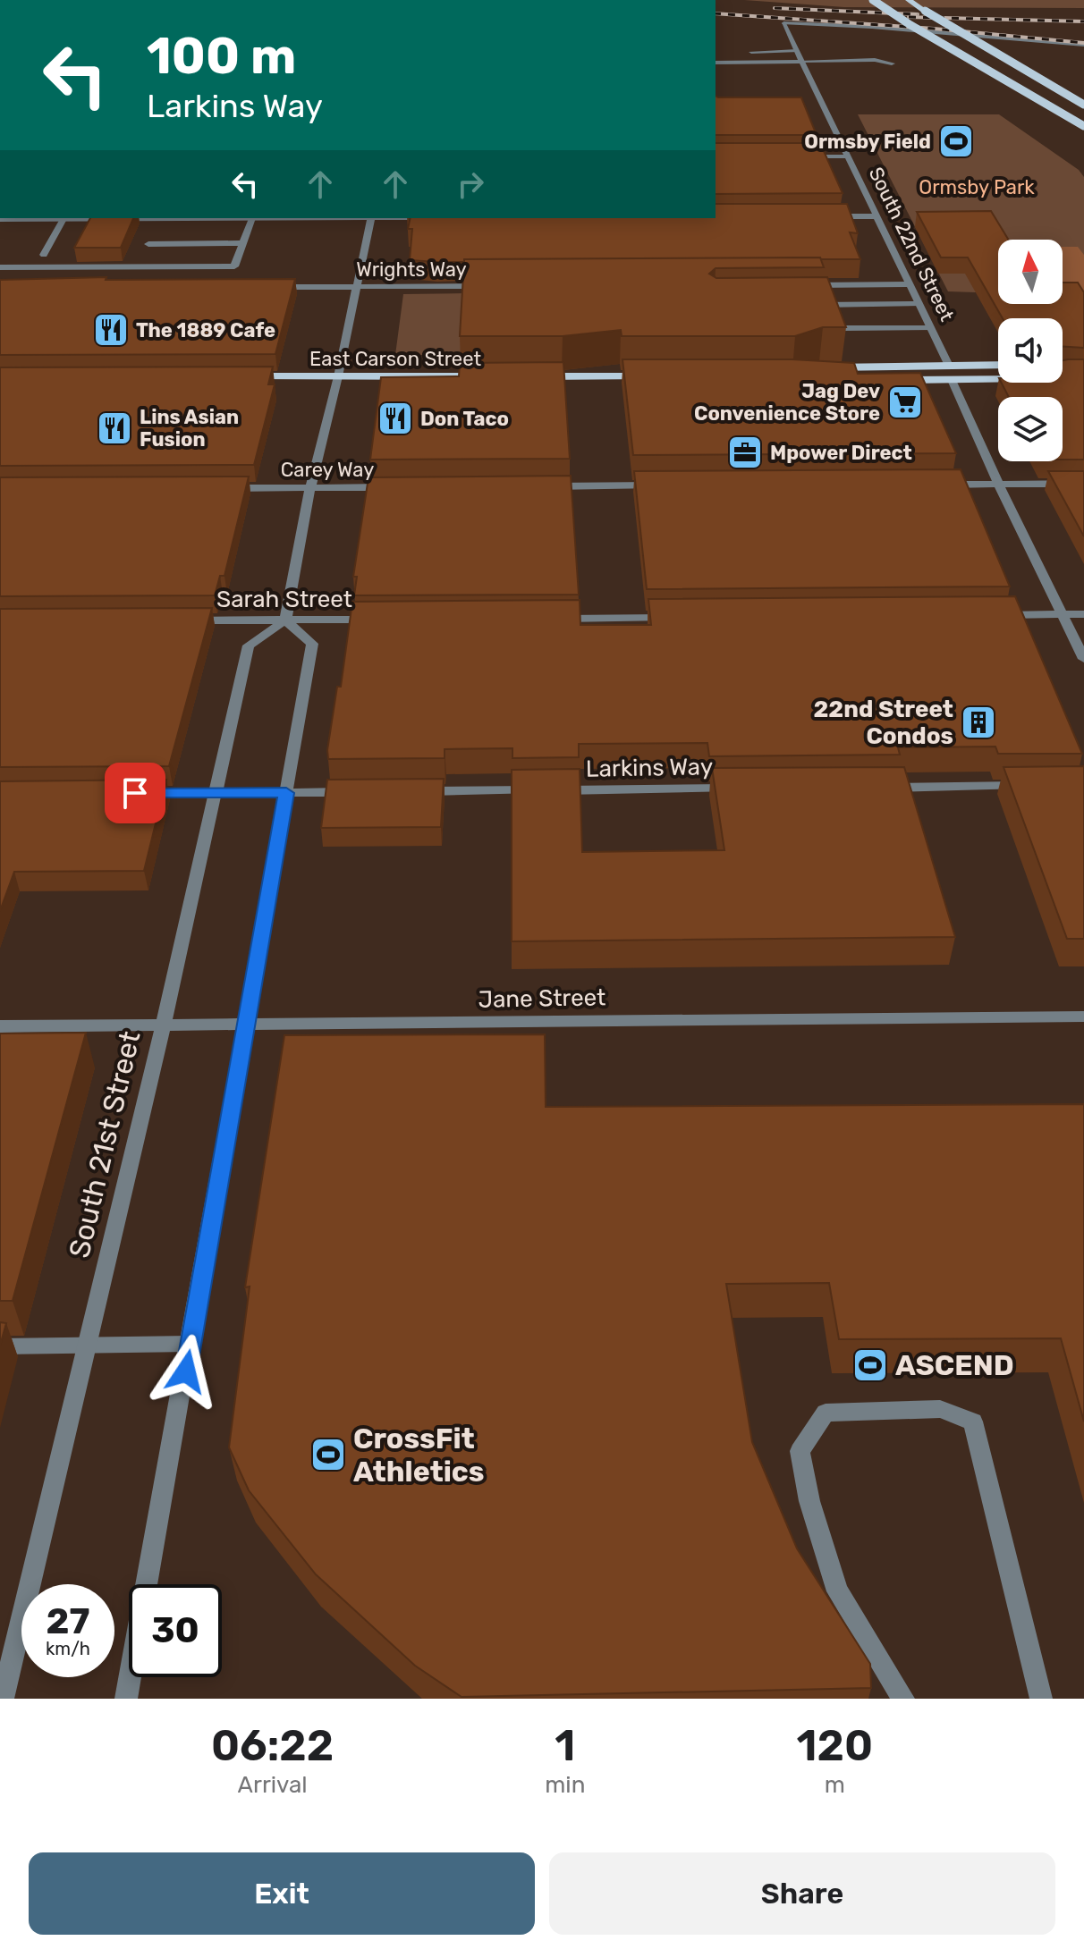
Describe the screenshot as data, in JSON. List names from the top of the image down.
{
  "streets": {
    "main road": ["East Carson Street"],
    "street": [
      "South 22nd Street",
      "Wrights Way",
      "Carey Way",
      "Sarah Street",
      "Larkins Way",
      "Jane Street",
      "South 21st Street"
    ]
  },
  "crossings": [
    ["Sarah Street", "South 21st Street"],
    ["Jane Street", "South 21st Street"]
  ],
  "parks": ["Ormsby Park"],
  "places": {
    "sports": ["Ormsby Field", "ASCEND", "CrossFit Athletics"],
    "restaurant": ["The 1889 Cafe", "Don Taco", "Lins Asian Fusion"],
    "supermarket": ["Jag Dev Convenience Store"],
    "office": ["Mpower Direct"],
    "building": ["22nd Street Condos"]
  },
  "north": "top",
  "page": {
    "turn": ["100 m", "Larkins Way"],
    "speed": "27 km/h",
    "limit": "30",
    "eta": [
      "06:22",
      "Arrival",
      "1",
      "min",
      "120",
      "m"
    ],
    "buttons": ["Exit", "Share"]
  }
}
